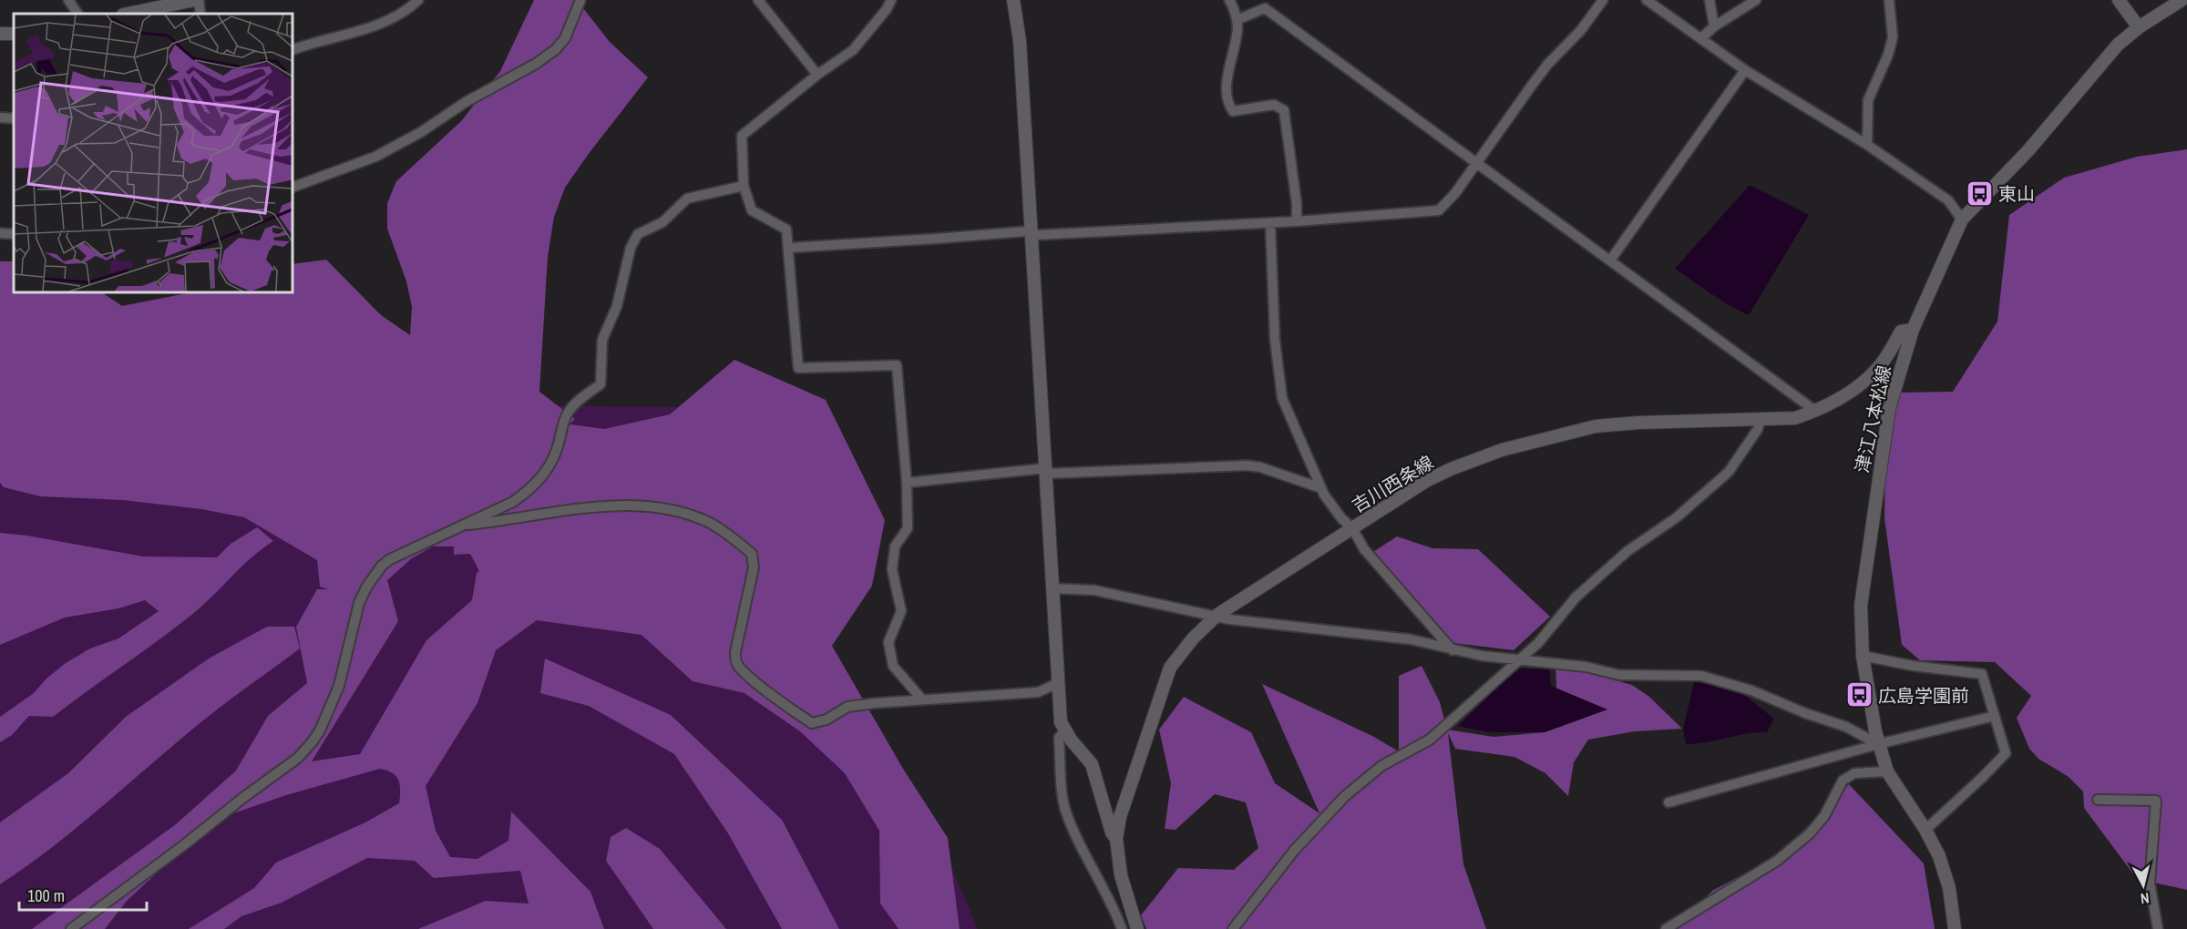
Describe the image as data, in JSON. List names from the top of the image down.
{
  "streets": {
    "main road": ["津江八本松線", "吉川西条線"]
  },
  "crossings": [
    ["津江八本松線", "吉川西条線"]
  ],
  "places": {
    "bus stop": ["東山", "広島学園前"]
  },
  "scale_bar": "100 m",
  "north": "bottom"
}
